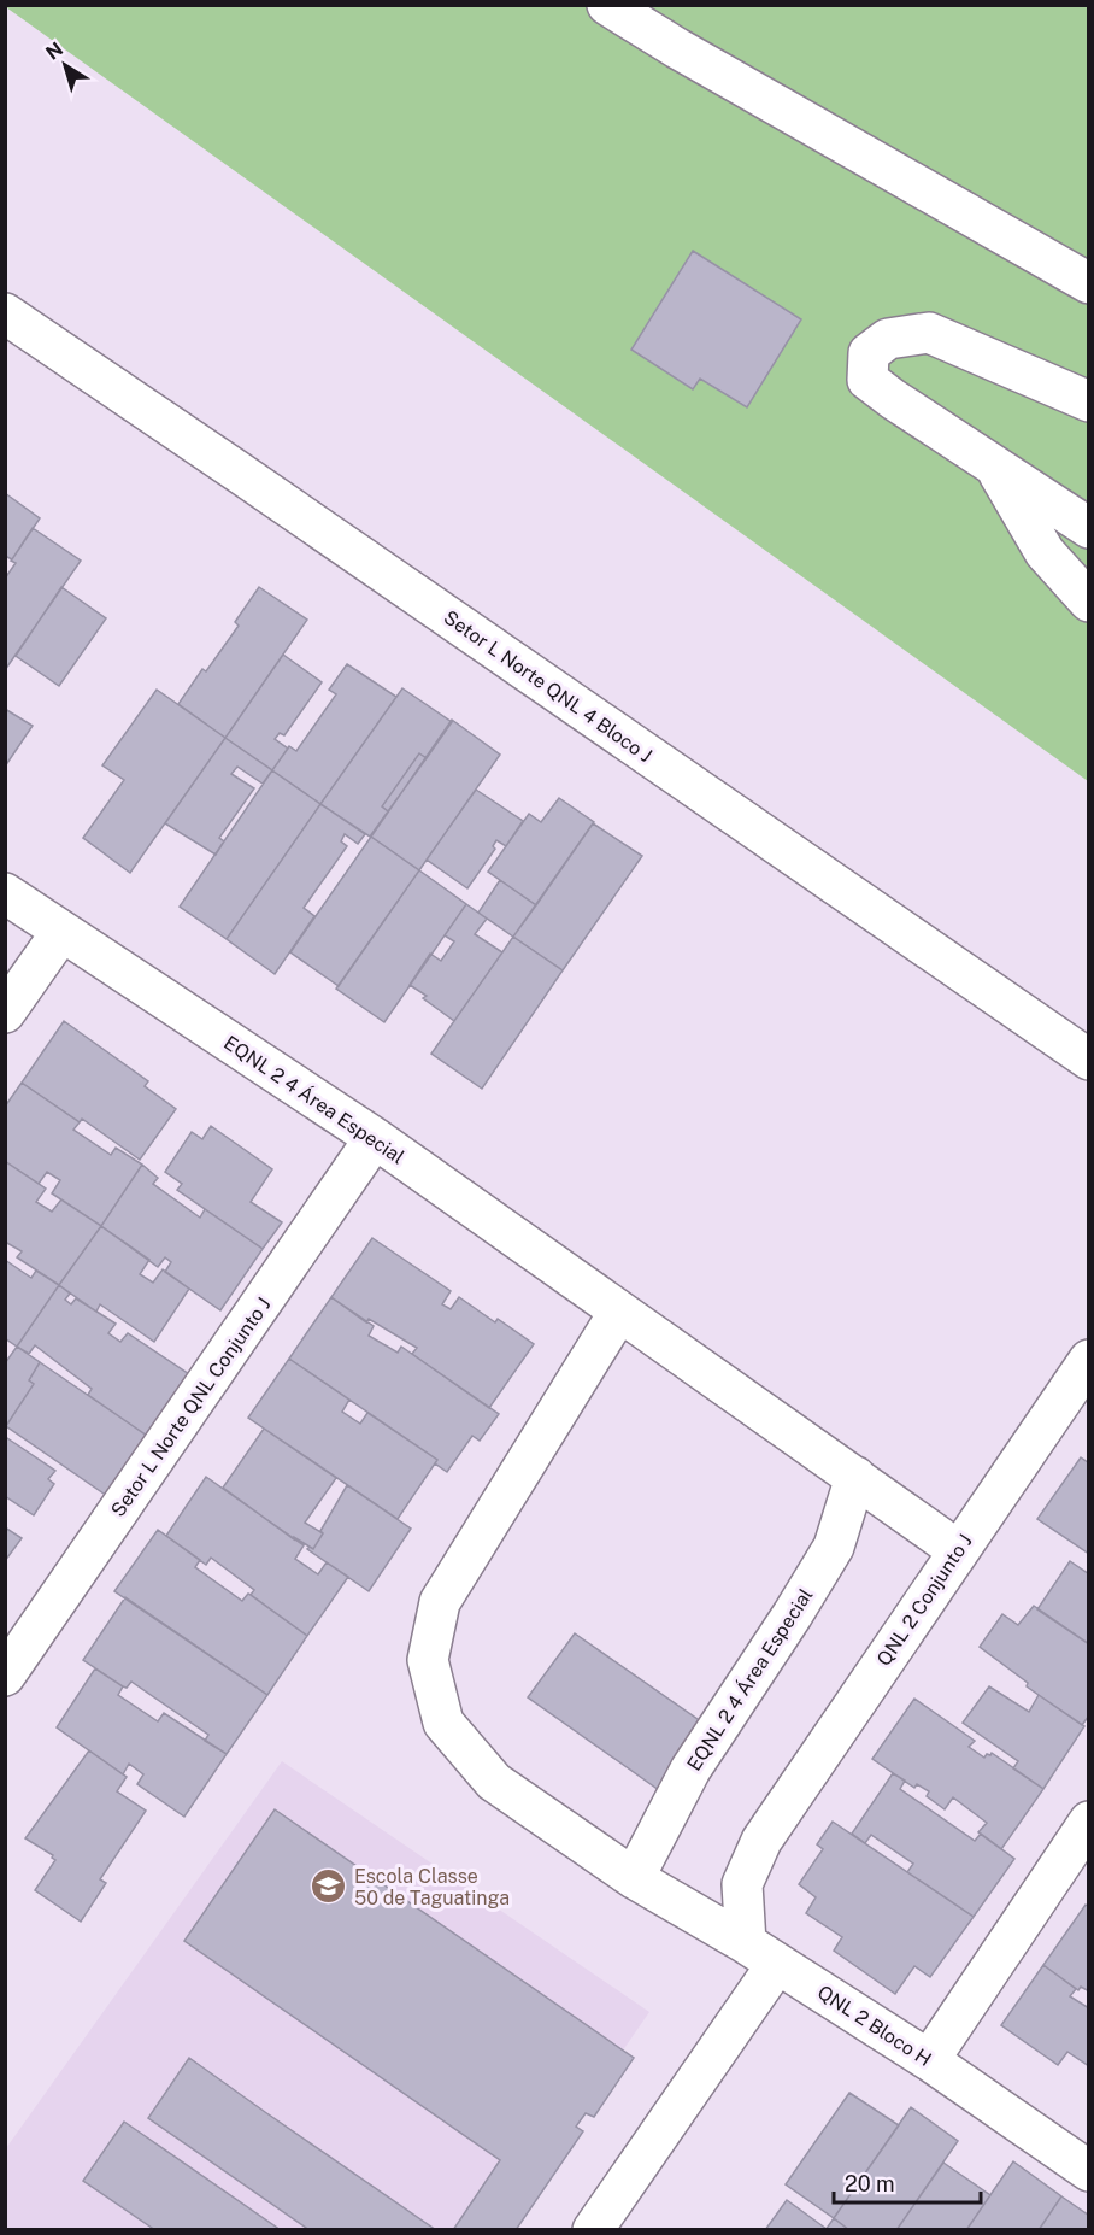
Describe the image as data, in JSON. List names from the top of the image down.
{
  "streets": {
    "street": [
      "Setor L Norte QNL 4 Bloco J",
      "EQNL 2 4 Área Especial",
      "Setor L Norte QNL Conjunto J",
      "QNL 2 Conjunto J",
      "QNL 2 Bloco H"
    ]
  },
  "crossings": [
    ["EQNL 2 4 Área Especial", "Setor L Norte QNL Conjunto J"],
    ["EQNL 2 4 Área Especial", "QNL 2 Conjunto J"],
    ["QNL 2 Conjunto J", "QNL 2 Bloco H"]
  ],
  "places": {
    "school or university": ["Escola Classe 50 de Taguatinga"]
  },
  "scale_bar": "20 m",
  "north": "top left"
}
